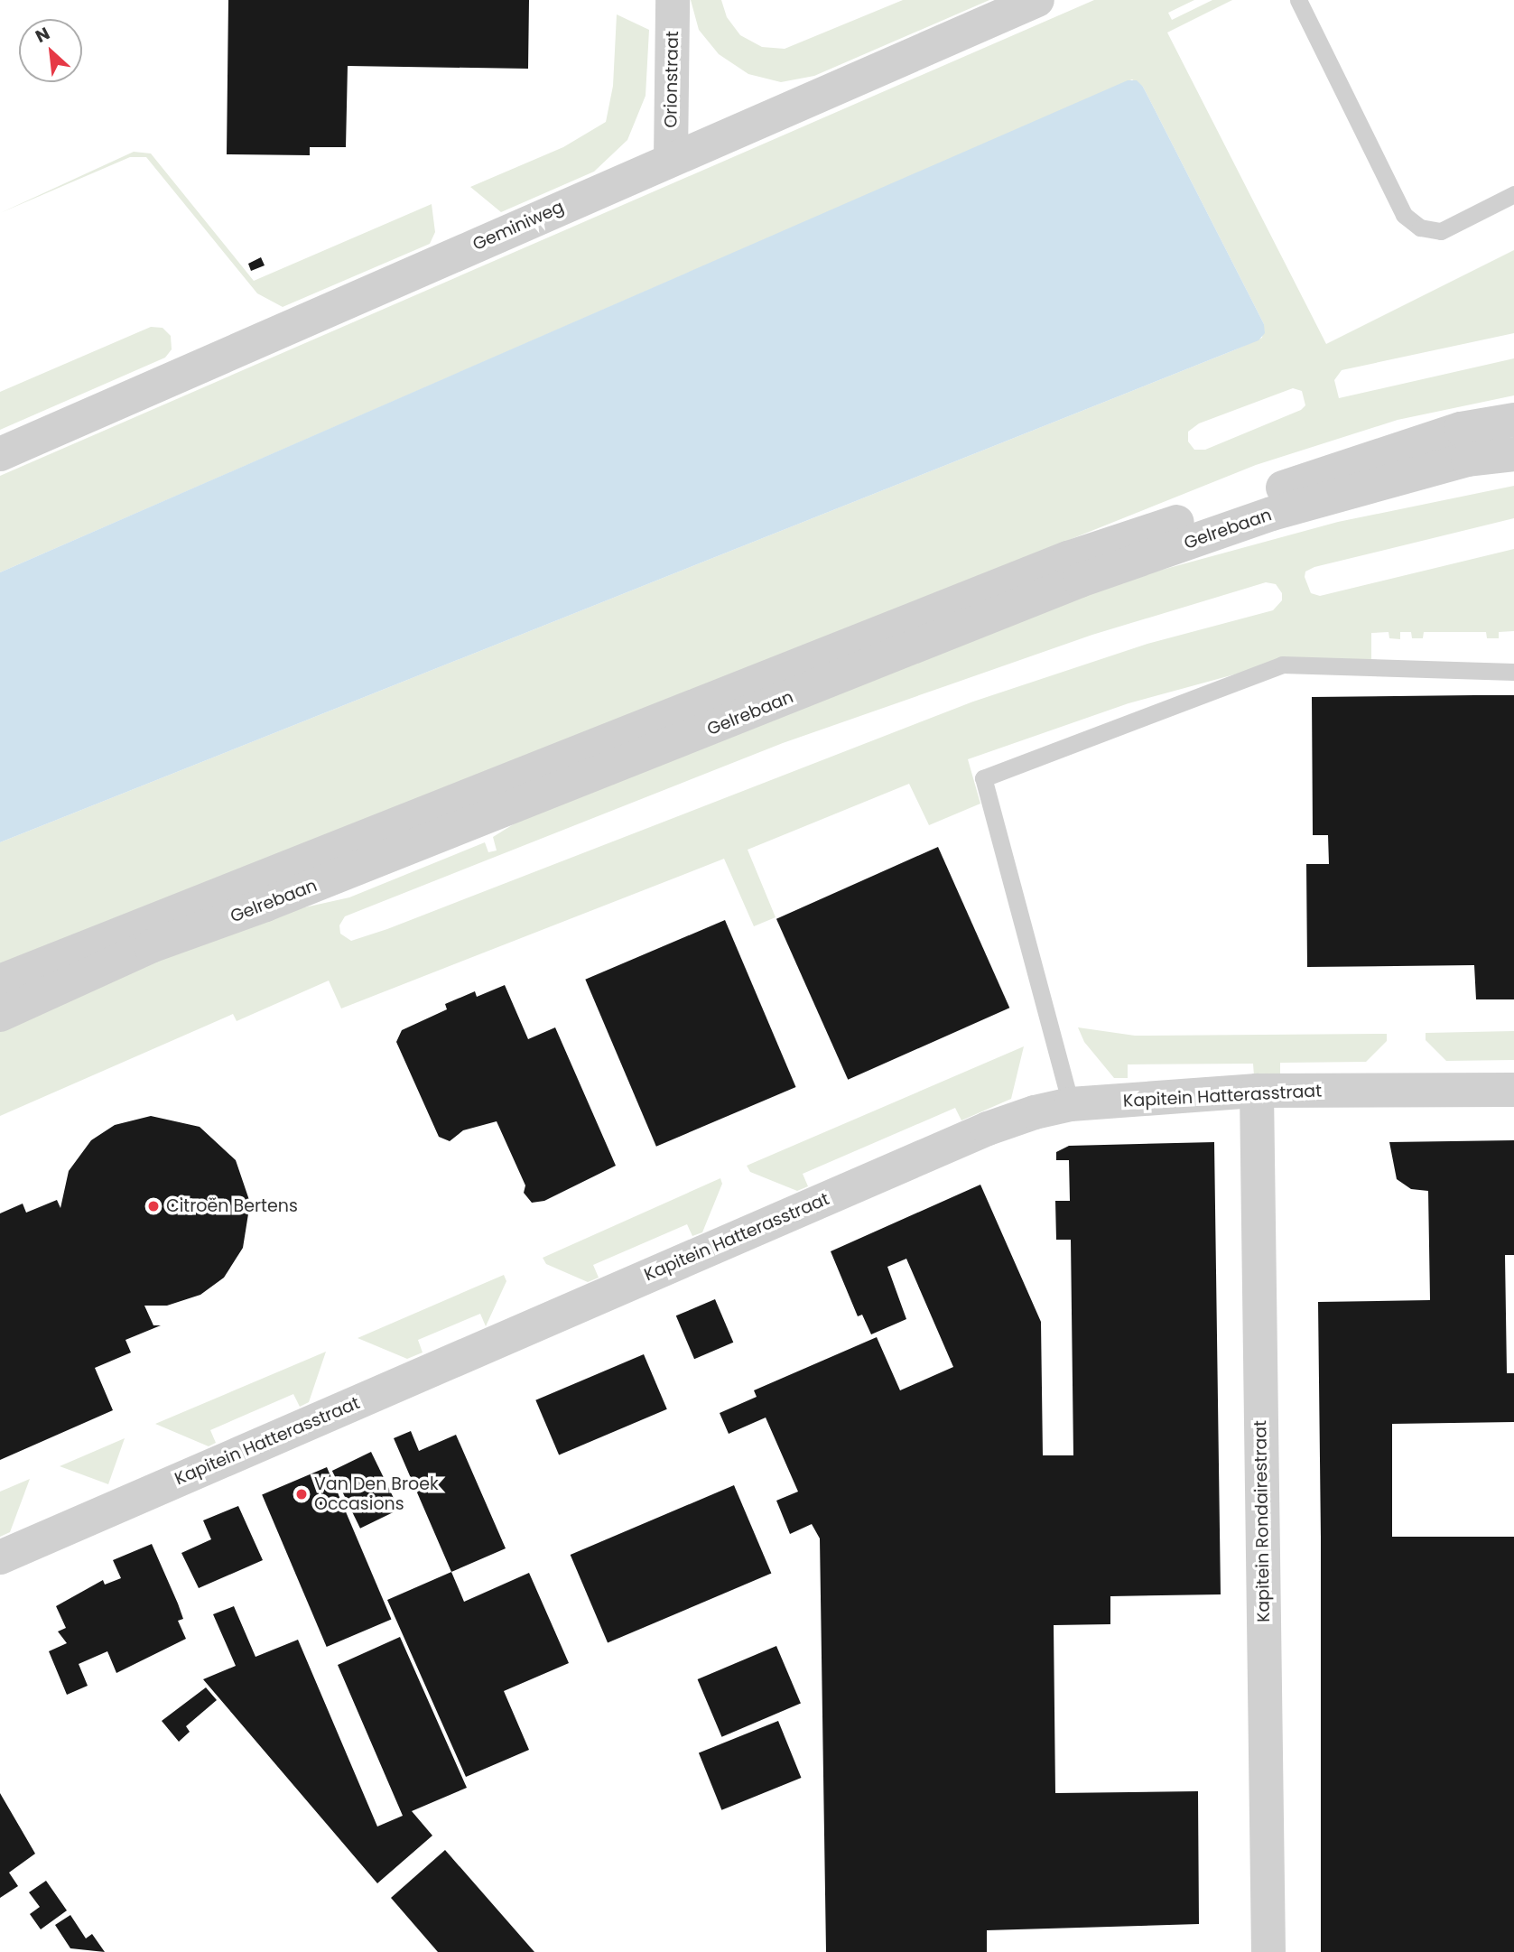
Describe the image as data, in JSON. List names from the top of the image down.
{
  "streets": {
    "street": [
      "Orionstraat",
      "Geminiweg",
      "Gelrebaan",
      "Kapitein Hatterasstraat",
      "Kapitein Rondairestraat"
    ]
  },
  "crossings": [
    ["Orionstraat", "Geminiweg"],
    ["Kapitein Hatterasstraat", "Kapitein Rondairestraat"]
  ],
  "places": ["Citroën Bertens", "Van Den Broek Occasions"],
  "north": "top left"
}
